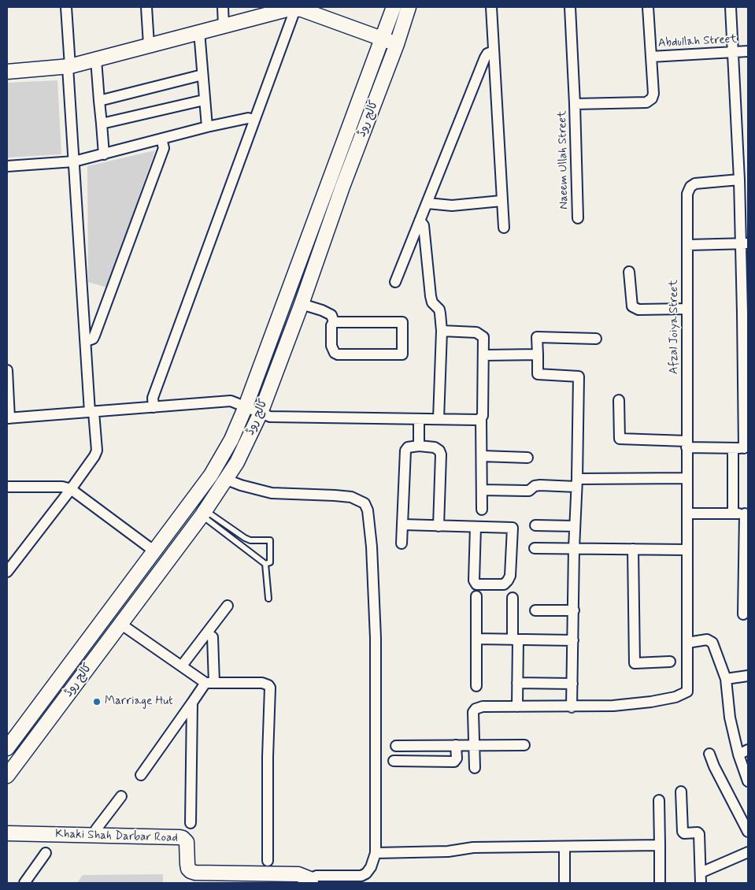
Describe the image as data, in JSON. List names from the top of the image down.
{
  "streets": {
    "main road": ["کالج روڈ", "Khaki Shah Darbar Road"],
    "street": ["Abdullah Street", "Naeem Ullah Street", "Afzal Joiya Street"]
  },
  "crossings": [
    ["Abdullah Street", "Naeem Ullah Street"]
  ],
  "places": ["Marriage Hut"]
}
